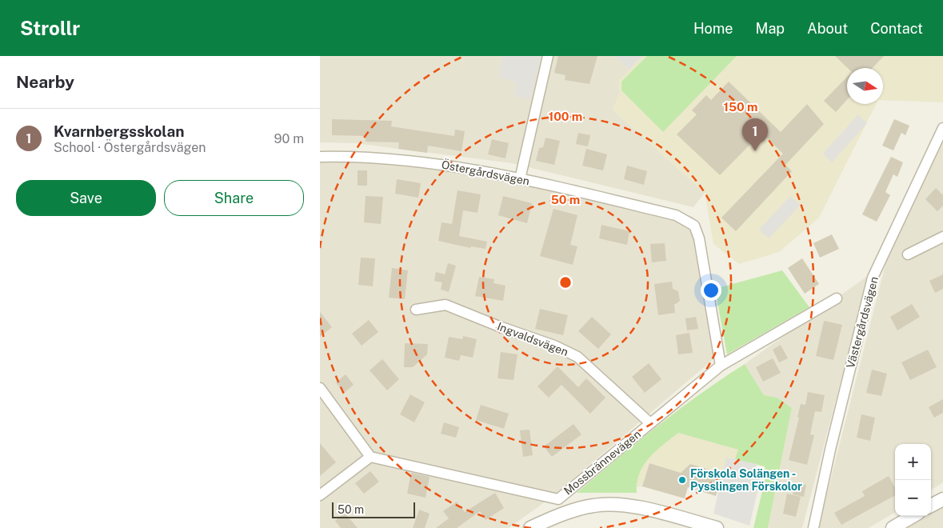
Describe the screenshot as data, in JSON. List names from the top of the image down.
{
  "streets": {
    "street": [
      "Östergårdsvägen",
      "Västergårdsvägen",
      "Ingvaldsvägen",
      "Mossbrännevägen"
    ]
  },
  "crossings": [
    ["Östergårdsvägen", "Mossbrännevägen"],
    ["Ingvaldsvägen", "Mossbrännevägen"]
  ],
  "places": ["Förskola Solängen - Pysslingen Förskolor"],
  "scale_bar": "50 m",
  "north": "right",
  "page": {
    "header": "Strollr",
    "nav": [
      "Home",
      "Map",
      "About",
      "Contact"
    ],
    "heading": "Nearby",
    "list": [
      {
        "mark": "1",
        "name": "Kvarnbergsskolan",
        "note": "School · Östergårdsvägen",
        "value": "90 m"
      }
    ],
    "pins": "1",
    "buttons": ["Save", "Share"],
    "map_buttons": ["+", "−"],
    "scale": "50 m"
  },
  "rings": ["150 m", "100 m", "50 m"]
}
